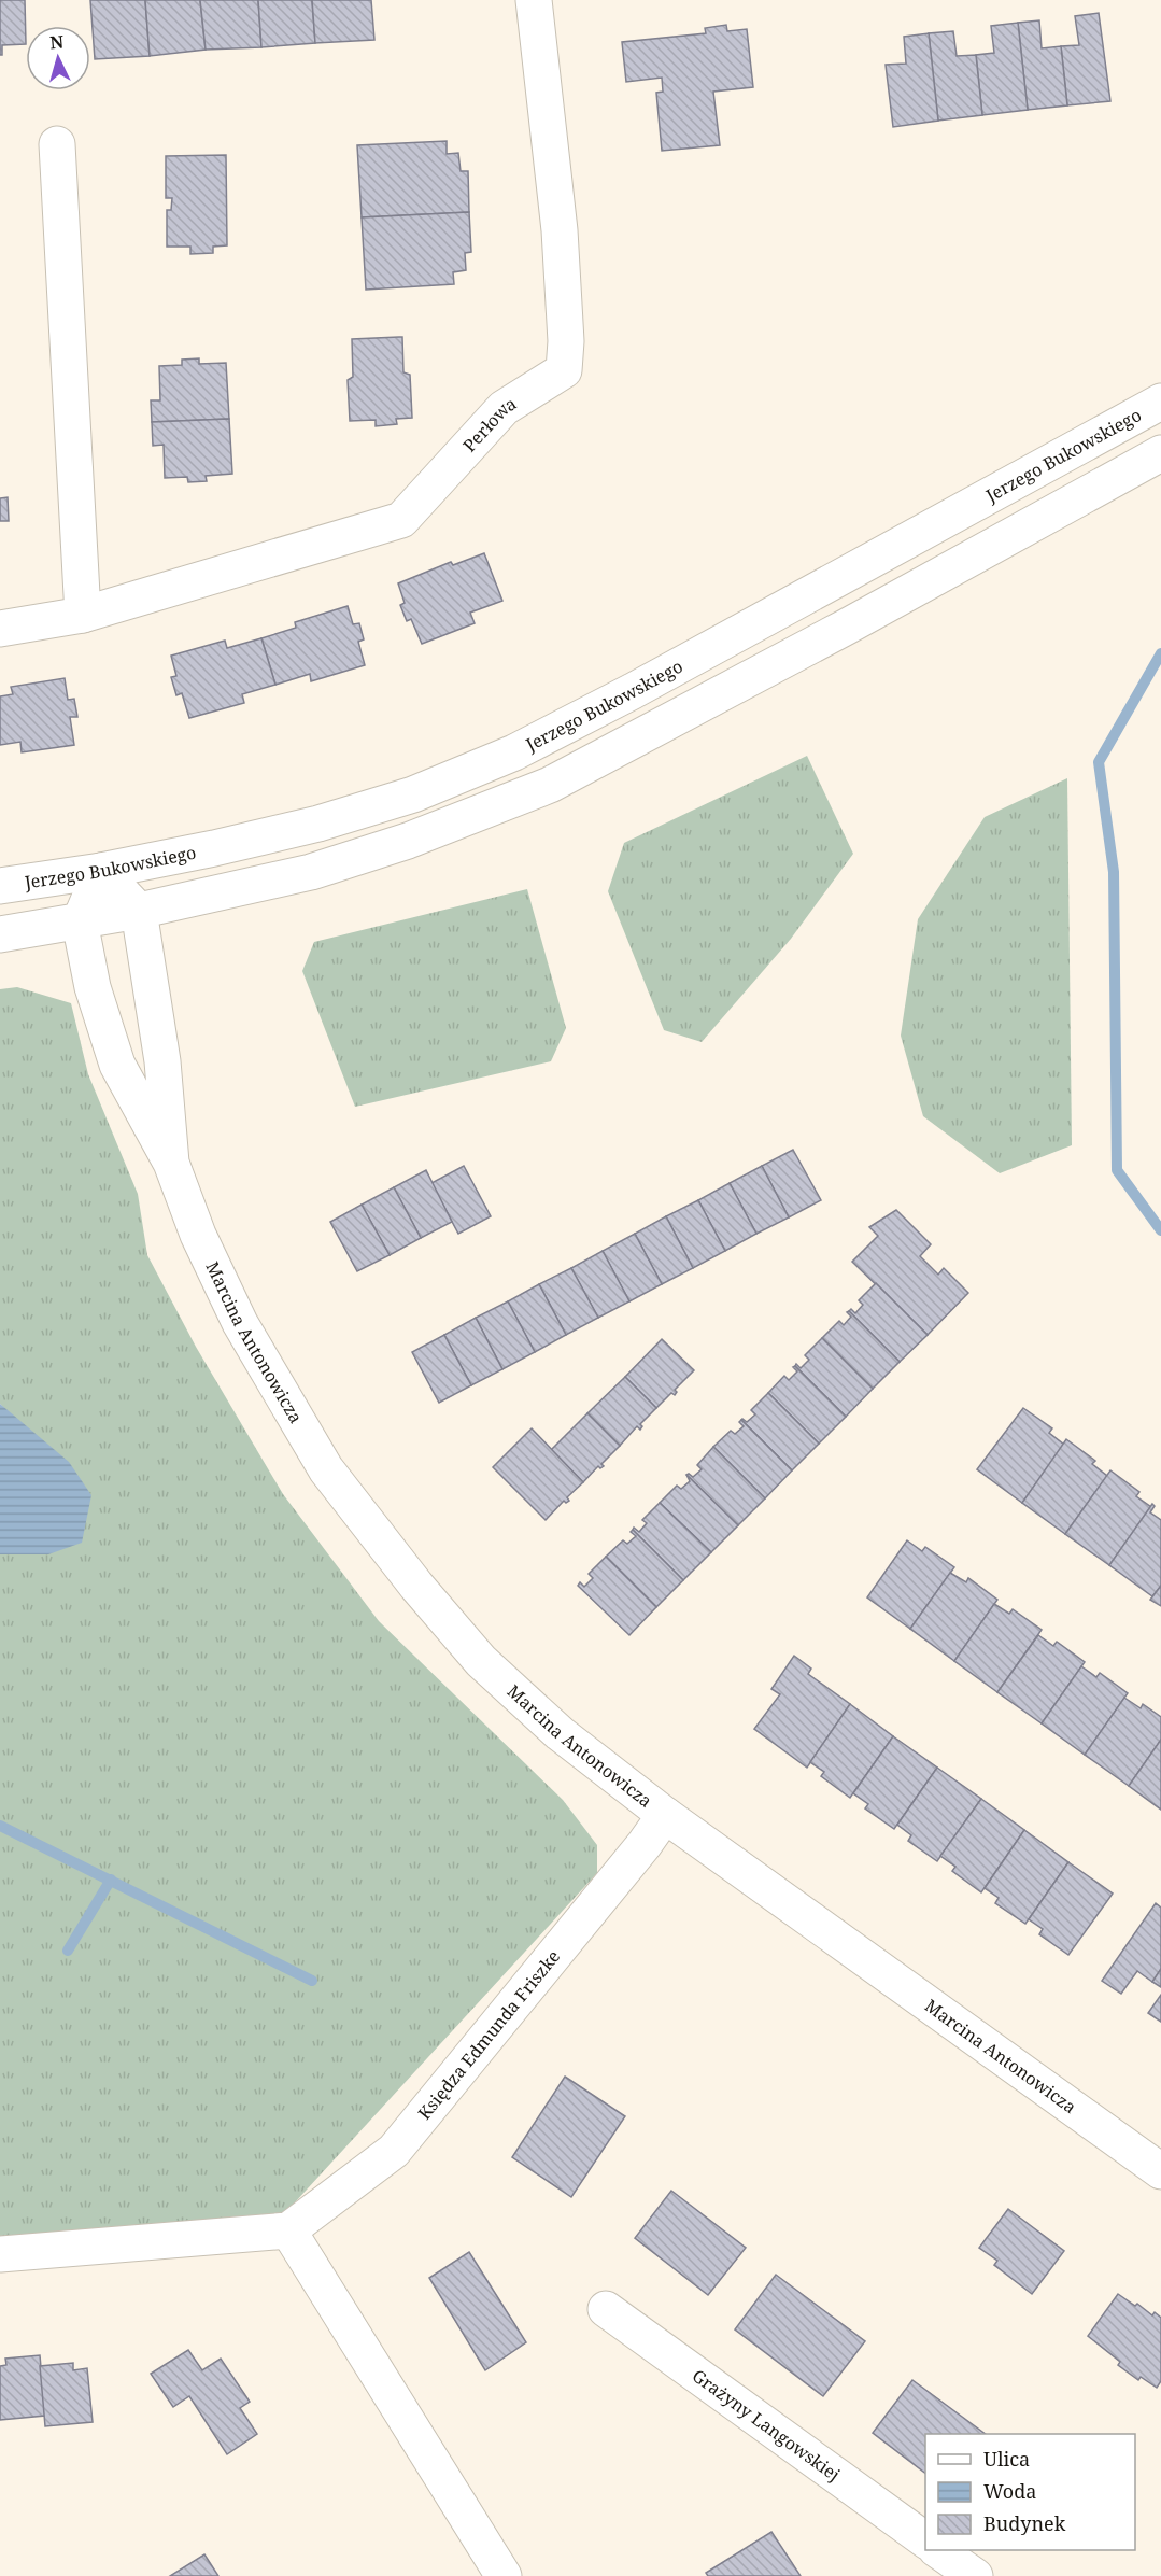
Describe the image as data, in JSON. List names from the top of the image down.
{
  "streets": {
    "street": [
      "Perłowa",
      "Jerzego Bukowskiego",
      "Marcina Antonowicza",
      "Księdza Edmunda Friszke",
      "Grażyny Langowskiej"
    ]
  },
  "crossings": [
    ["Marcina Antonowicza", "Księdza Edmunda Friszke"]
  ],
  "legend": ["Ulica", "Woda", "Budynek"],
  "north": "top"
}
